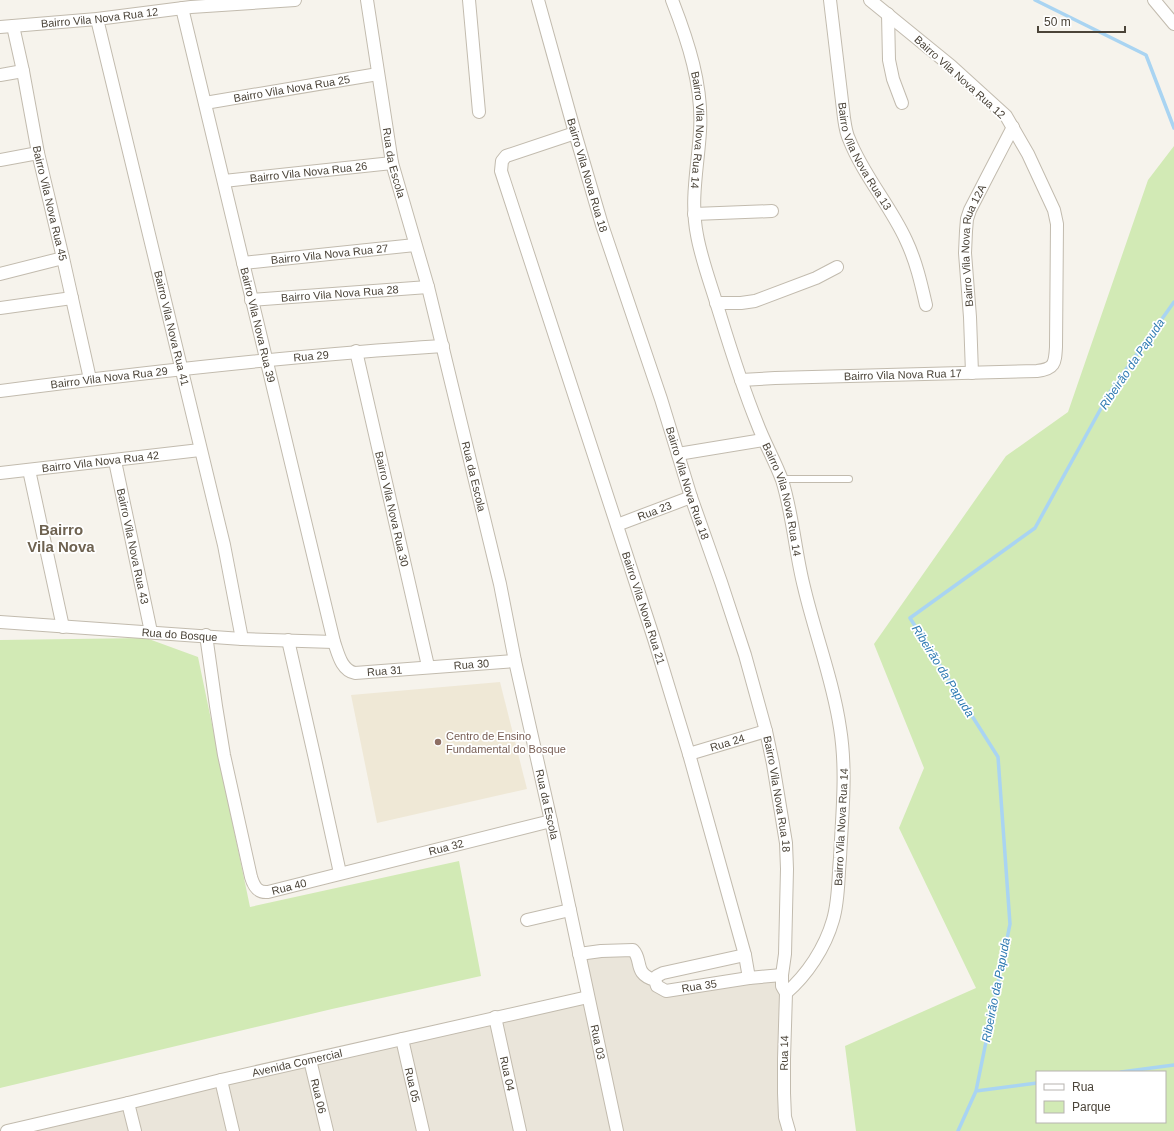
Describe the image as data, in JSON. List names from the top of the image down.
{
  "streets": {
    "street": [
      "Bairro Vila Nova Rua 12",
      "Bairro Vila Nova Rua 25",
      "Bairro Vila Nova Rua 14",
      "Bairro Vila Nova Rua 13",
      "Rua da Escola",
      "Bairro Vila Nova Rua 26",
      "Bairro Vila Nova Rua 18",
      "Bairro Vila Nova Rua 45",
      "Bairro Vila Nova Rua 12A",
      "Bairro Vila Nova Rua 27",
      "Bairro Vila Nova Rua 28",
      "Bairro Vila Nova Rua 39",
      "Bairro Vila Nova Rua 41",
      "Rua 29",
      "Bairro Vila Nova Rua 17",
      "Bairro Vila Nova Rua 29",
      "Bairro Vila Nova Rua 42",
      "Bairro Vila Nova Rua 30",
      "Rua 23",
      "Bairro Vila Nova Rua 43",
      "Bairro Vila Nova Rua 21",
      "Rua do Bosque",
      "Rua 30",
      "Rua 31",
      "Rua 24",
      "Rua 32",
      "Rua 40",
      "Rua 35",
      "Rua 03",
      "Rua 14",
      "Avenida Comercial",
      "Rua 04",
      "Rua 05",
      "Rua 06"
    ]
  },
  "crossings": [
    ["Bairro Vila Nova Rua 12", "Bairro Vila Nova Rua 45"],
    ["Bairro Vila Nova Rua 12", "Bairro Vila Nova Rua 12A"],
    ["Bairro Vila Nova Rua 12", "Bairro Vila Nova Rua 39"],
    ["Bairro Vila Nova Rua 12", "Bairro Vila Nova Rua 41"],
    ["Bairro Vila Nova Rua 12", "Bairro Vila Nova Rua 17"],
    ["Bairro Vila Nova Rua 25", "Rua da Escola"],
    ["Bairro Vila Nova Rua 25", "Bairro Vila Nova Rua 39"],
    ["Bairro Vila Nova Rua 14", "Bairro Vila Nova Rua 17"],
    ["Bairro Vila Nova Rua 14", "Rua 14"],
    ["Rua da Escola", "Bairro Vila Nova Rua 26"],
    ["Rua da Escola", "Bairro Vila Nova Rua 27"],
    ["Rua da Escola", "Bairro Vila Nova Rua 28"],
    ["Rua da Escola", "Rua 30"],
    ["Rua da Escola", "Rua 32"],
    ["Rua da Escola", "Rua 35"],
    ["Rua da Escola", "Rua 03"],
    ["Bairro Vila Nova Rua 26", "Bairro Vila Nova Rua 39"],
    ["Bairro Vila Nova Rua 18", "Rua 23"],
    ["Bairro Vila Nova Rua 18", "Bairro Vila Nova Rua 21"],
    ["Bairro Vila Nova Rua 18", "Rua 24"],
    ["Bairro Vila Nova Rua 18", "Rua 14"],
    ["Bairro Vila Nova Rua 45", "Bairro Vila Nova Rua 29"],
    ["Bairro Vila Nova Rua 12A", "Bairro Vila Nova Rua 17"],
    ["Bairro Vila Nova Rua 27", "Bairro Vila Nova Rua 39"],
    ["Bairro Vila Nova Rua 28", "Bairro Vila Nova Rua 39"],
    ["Bairro Vila Nova Rua 39", "Rua 29"],
    ["Bairro Vila Nova Rua 39", "Bairro Vila Nova Rua 29"],
    ["Bairro Vila Nova Rua 39", "Rua do Bosque"],
    ["Bairro Vila Nova Rua 39", "Rua 31"],
    ["Bairro Vila Nova Rua 41", "Bairro Vila Nova Rua 29"],
    ["Bairro Vila Nova Rua 41", "Bairro Vila Nova Rua 42"],
    ["Bairro Vila Nova Rua 41", "Rua do Bosque"],
    ["Rua 29", "Bairro Vila Nova Rua 29"],
    ["Rua 29", "Bairro Vila Nova Rua 30"],
    ["Bairro Vila Nova Rua 42", "Bairro Vila Nova Rua 43"],
    ["Bairro Vila Nova Rua 30", "Rua 30"],
    ["Bairro Vila Nova Rua 30", "Rua 31"],
    ["Rua 23", "Bairro Vila Nova Rua 21"],
    ["Bairro Vila Nova Rua 43", "Rua do Bosque"],
    ["Bairro Vila Nova Rua 21", "Rua 24"],
    ["Bairro Vila Nova Rua 21", "Rua 35"],
    ["Rua do Bosque", "Rua 31"],
    ["Rua do Bosque", "Rua 40"],
    ["Rua 30", "Rua 31"],
    ["Rua 32", "Rua 40"],
    ["Rua 35", "Rua 03"],
    ["Rua 03", "Avenida Comercial"],
    ["Avenida Comercial", "Rua 04"],
    ["Avenida Comercial", "Rua 05"],
    ["Avenida Comercial", "Rua 06"]
  ],
  "districts": ["Bairro Vila Nova"],
  "water": ["Ribeirão da Papuda"],
  "places": ["Centro de Ensino Fundamental do Bosque"],
  "legend": ["Rua", "Parque"],
  "scale_bar": "50 m"
}
